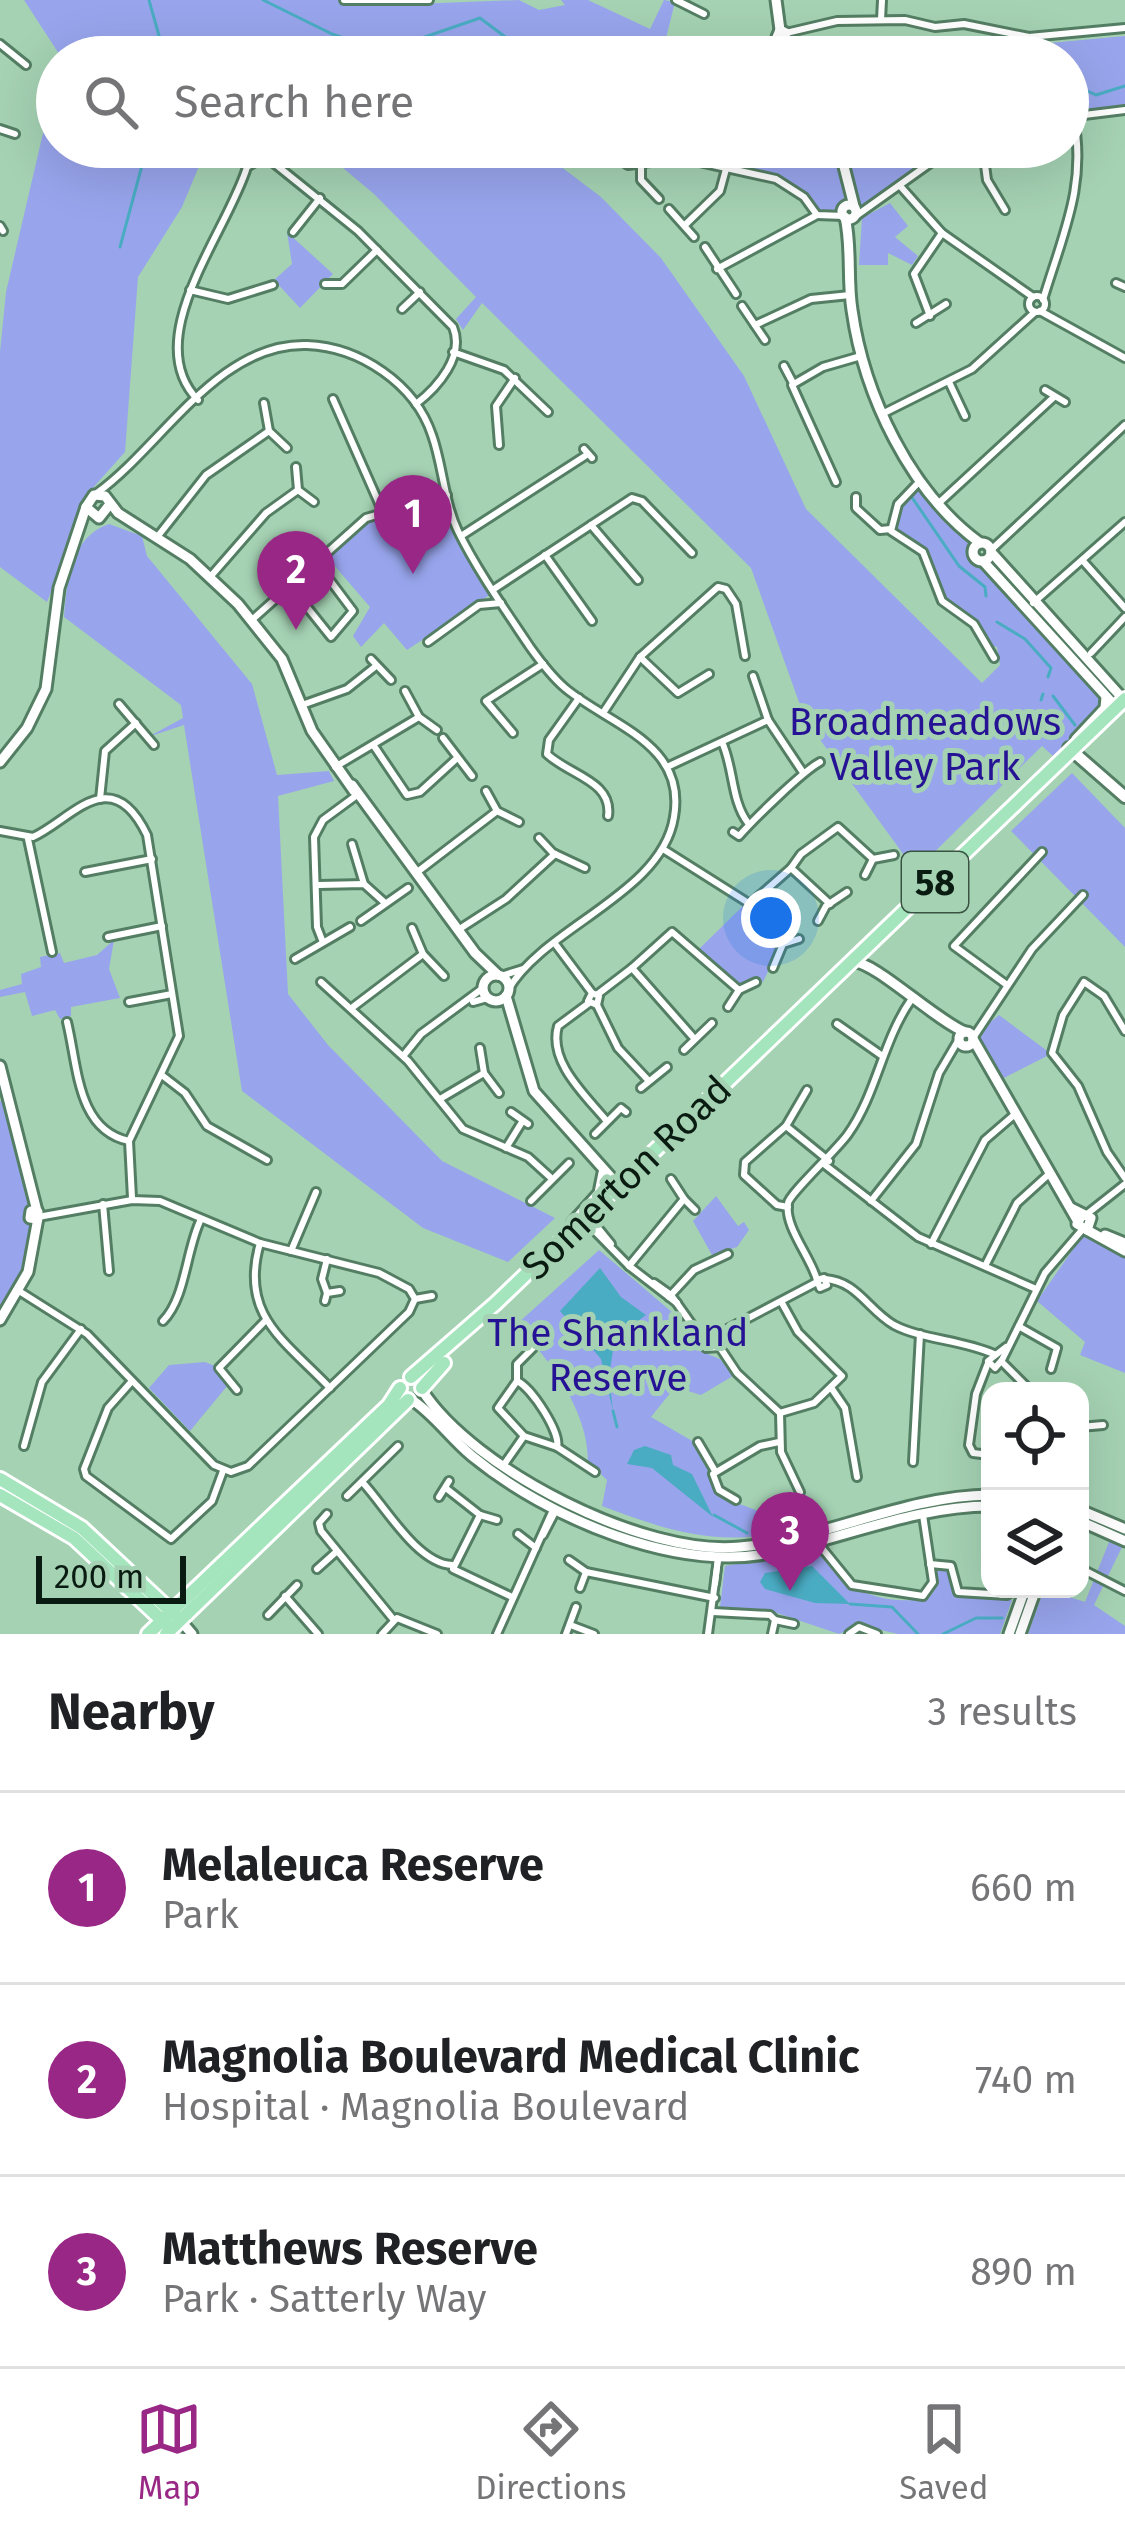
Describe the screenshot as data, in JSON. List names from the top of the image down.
{
  "streets": {
    "main road": ["58", "Somerton Road"]
  },
  "parks": ["Broadmeadows Valley Park", "The Shankland Reserve"],
  "scale_bar": "200 m",
  "page": {
    "search": "Search here",
    "pins": ["1", "2", "3"],
    "scale": "200 m",
    "heading": ["Nearby", "3 results"],
    "list": [
      {
        "mark": "1",
        "name": "Melaleuca Reserve",
        "note": "Park",
        "value": "660 m"
      },
      {
        "mark": "2",
        "name": "Magnolia Boulevard Medical Clinic",
        "note": "Hospital · Magnolia Boulevard",
        "value": "740 m"
      },
      {
        "mark": "3",
        "name": "Matthews Reserve",
        "note": "Park · Satterly Way",
        "value": "890 m"
      }
    ],
    "nav": ["Map", "Directions", "Saved"]
  }
}
